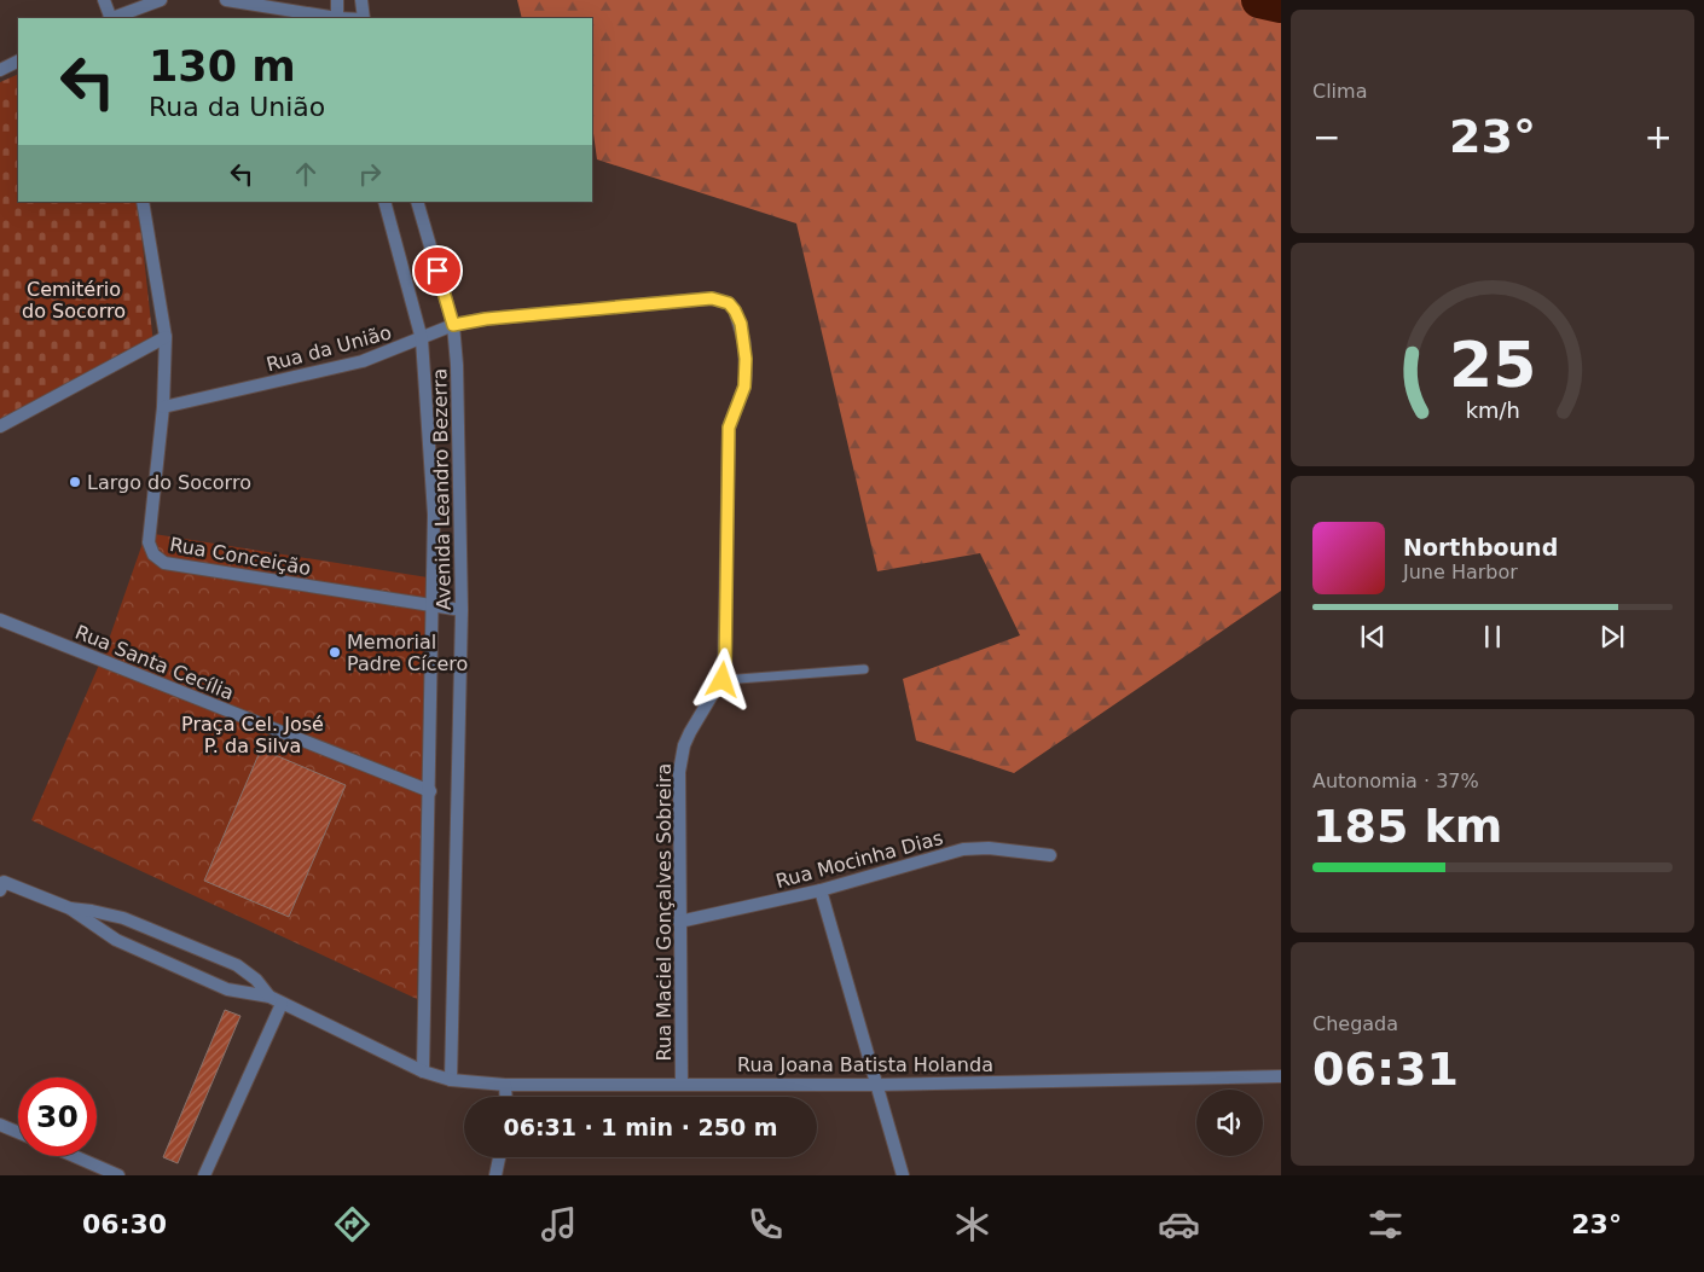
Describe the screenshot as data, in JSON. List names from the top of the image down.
{
  "streets": {
    "street": [
      "Rua da União",
      "Avenida Leandro Bezerra",
      "Rua Conceição",
      "Rua Santa Cecília",
      "Rua Mocinha Dias",
      "Rua Maciel Gonçalves Sobreira",
      "Rua Joana Batista Holanda"
    ]
  },
  "crossings": [
    ["Rua da União", "Avenida Leandro Bezerra"],
    ["Rua da União", "Rua Conceição"],
    ["Rua da União", "Rua Maciel Gonçalves Sobreira"],
    ["Avenida Leandro Bezerra", "Rua Conceição"],
    ["Avenida Leandro Bezerra", "Rua Santa Cecília"],
    ["Avenida Leandro Bezerra", "Rua Joana Batista Holanda"],
    ["Rua Mocinha Dias", "Rua Maciel Gonçalves Sobreira"],
    ["Rua Maciel Gonçalves Sobreira", "Rua Joana Batista Holanda"]
  ],
  "parks": ["Cemitério do Socorro", "Praça Cel. José P. da Silva"],
  "places": ["Largo do Socorro", "Memorial Padre Cícero"],
  "page": {
    "tile": [
      "Clima",
      ["Autonomia · 37%", "185 km"],
      ["Chegada", "06:31"]
    ],
    "turn": ["130 m", "Rua da União"],
    "heat": ["−", "23°", "+"],
    "song": ["Northbound", "June Harbor"],
    "limit": "30",
    "trip": "06:31 · 1 min · 250 m",
    "tabs": ["06:30", "23°"],
    "gauge": ["25", "km/h"]
  }
}
